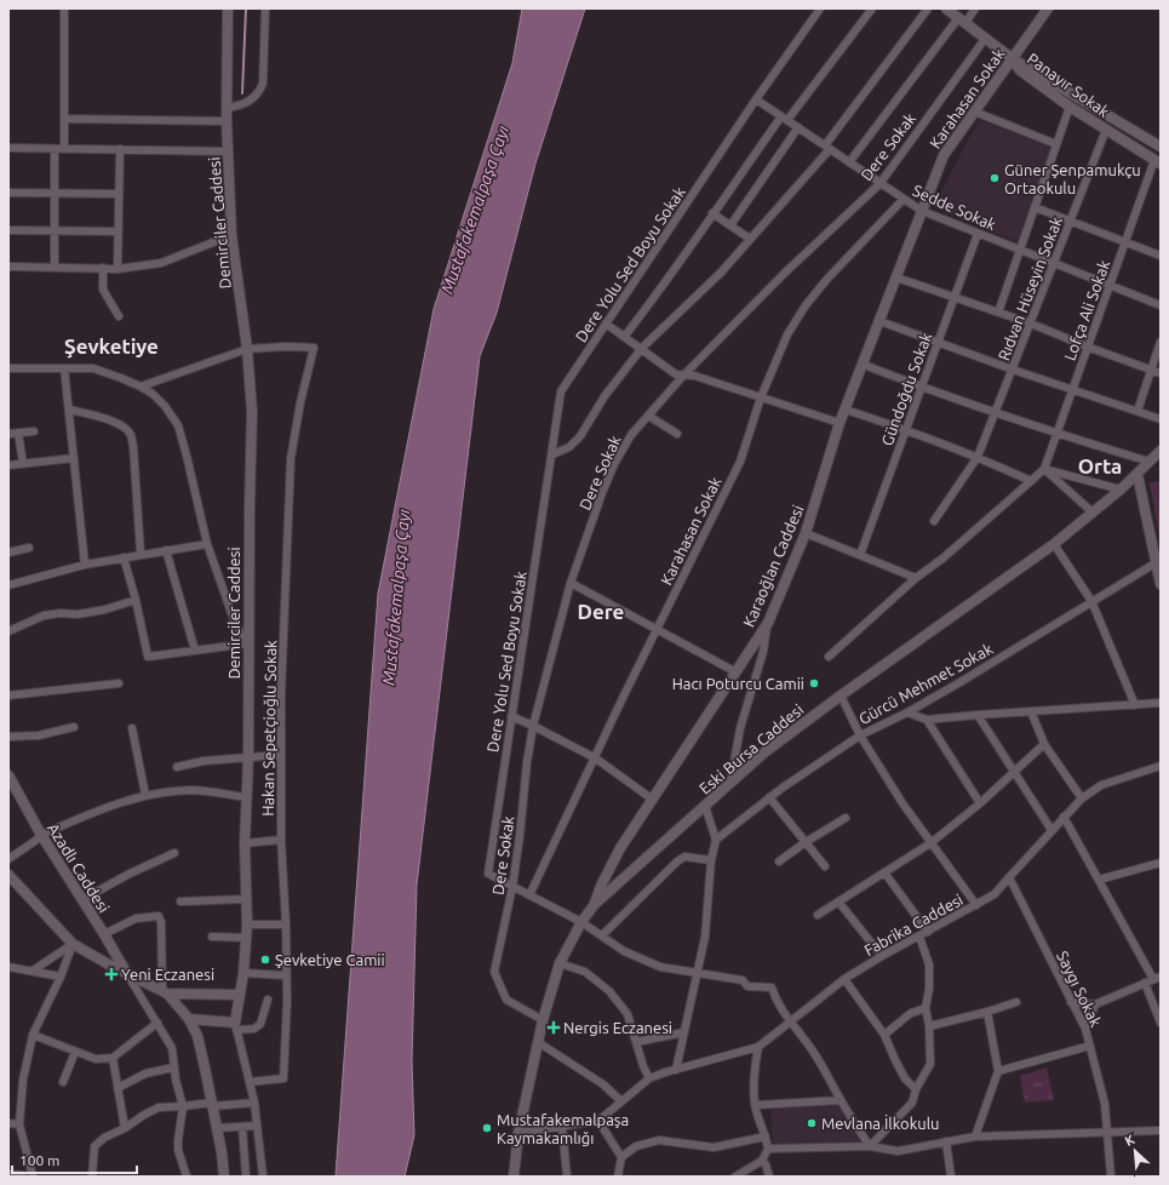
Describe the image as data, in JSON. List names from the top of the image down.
{
  "streets": {
    "street": [
      "Panayır Sokak",
      "Karahasan Sokak",
      "Dere Sokak",
      "Sedde Sokak",
      "Demirciler Caddesi",
      "Dere Yolu Sed Boyu Sokak",
      "Rıdvan Hüseyin Sokak",
      "Lofça Ali Sokak",
      "Gündoğdu Sokak",
      "Karaoğlan Caddesi",
      "Gürcü Mehmet Sokak",
      "Hakan Sepetçioğlu Sokak",
      "Eski Bursa Caddesi",
      "Azadlı Caddesi",
      "Fabrika Caddesi",
      "Saygı Sokak"
    ]
  },
  "crossings": [
    ["Panayır Sokak", "Karahasan Sokak"],
    ["Panayır Sokak", "Rıdvan Hüseyin Sokak"],
    ["Panayır Sokak", "Lofça Ali Sokak"],
    ["Karahasan Sokak", "Sedde Sokak"],
    ["Karahasan Sokak", "Karaoğlan Caddesi"],
    ["Dere Sokak", "Sedde Sokak"],
    ["Dere Sokak", "Dere Yolu Sed Boyu Sokak"],
    ["Dere Sokak", "Eski Bursa Caddesi"],
    ["Sedde Sokak", "Dere Yolu Sed Boyu Sokak"],
    ["Sedde Sokak", "Rıdvan Hüseyin Sokak"],
    ["Sedde Sokak", "Lofça Ali Sokak"],
    ["Sedde Sokak", "Gündoğdu Sokak"],
    ["Sedde Sokak", "Karaoğlan Caddesi"],
    ["Demirciler Caddesi", "Hakan Sepetçioğlu Sokak"],
    ["Karaoğlan Caddesi", "Eski Bursa Caddesi"],
    ["Fabrika Caddesi", "Saygı Sokak"]
  ],
  "districts": ["Şevketiye", "Orta", "Dere"],
  "water": ["Mustafakemalpaşa Çayı"],
  "places": {
    "other": [
      "Güner Şenpamukçu Ortaokulu",
      "Hacı Poturcu Camii",
      "Şevketiye Camii",
      "Mevlana İlkokulu",
      "Mustafakemalpaşa Kaymakamlığı"
    ],
    "health": ["Yeni Eczanesi", "Nergis Eczanesi"]
  },
  "scale_bar": "100 m",
  "north": "top left"
}
